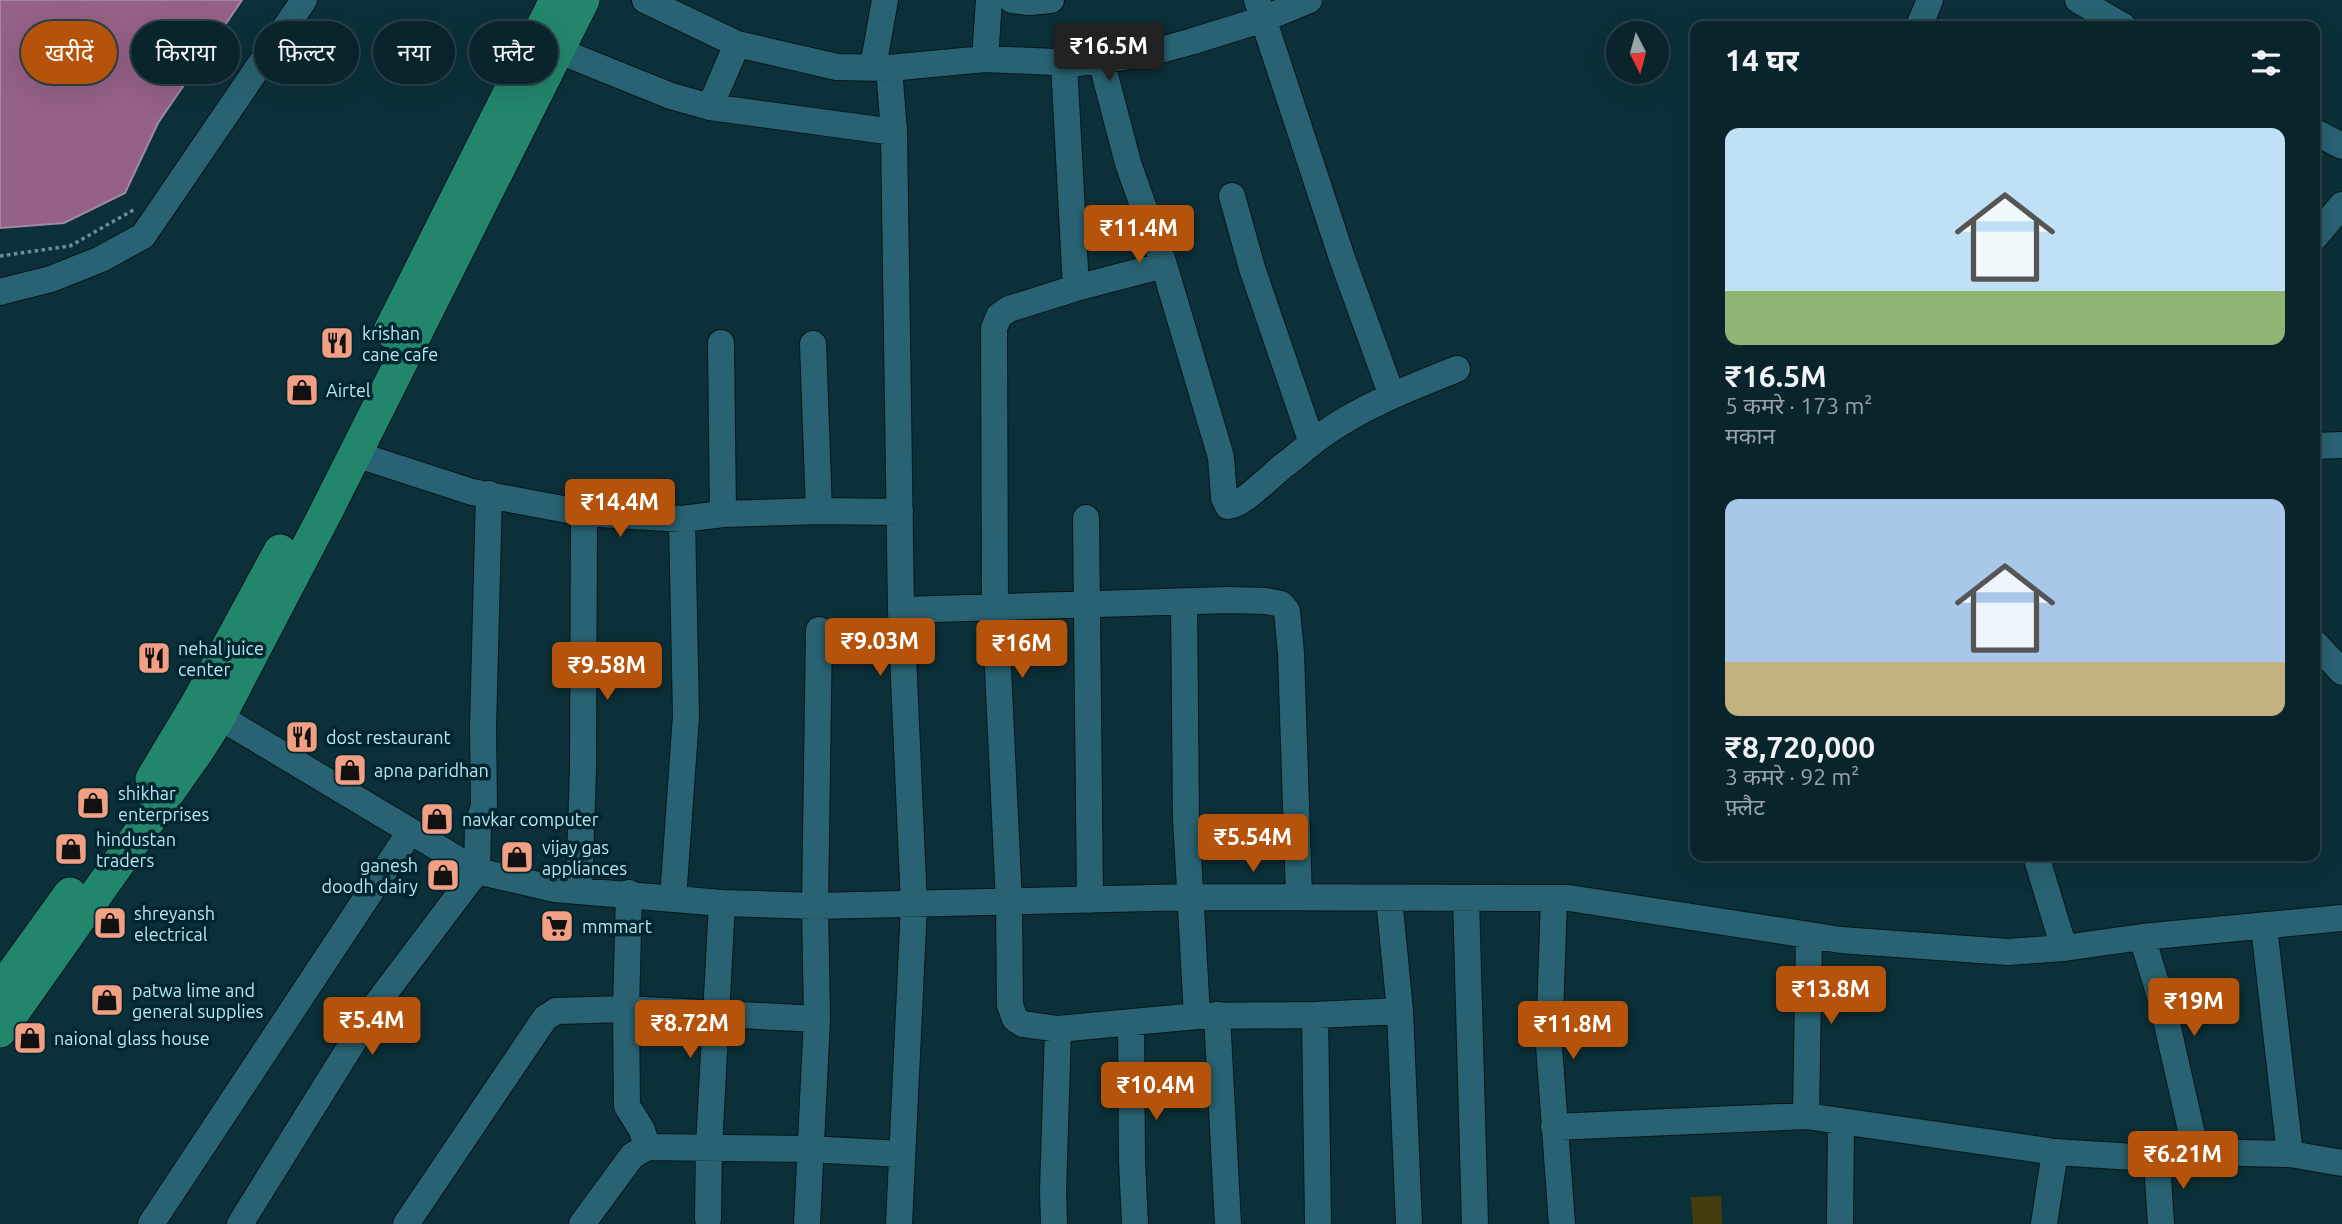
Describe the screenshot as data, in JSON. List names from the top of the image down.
{
  "places": {
    "restaurant": ["krishan cane cafe", "nehal juice center", "dost restaurant"],
    "shop": [
      "Airtel",
      "apna paridhan",
      "shikhar enterprises",
      "navkar computer",
      "hindustan traders",
      "vijay gas appliances",
      "ganesh doodh dairy",
      "shreyansh electrical",
      "patwa lime and general supplies",
      "naional glass house"
    ],
    "supermarket": ["mmmart"]
  },
  "north": "bottom",
  "page": {
    "chip": [
      "खरीदें",
      "किराया",
      "फ़िल्टर",
      "नया",
      "फ़्लैट"
    ],
    "heading": "14 घर",
    "price": [
      "₹16.5M",
      "₹11.4M",
      "₹14.4M",
      "₹9.03M",
      "₹16M",
      "₹9.58M",
      "₹5.54M",
      "₹13.8M",
      "₹19M",
      "₹5.4M",
      "₹8.72M",
      "₹11.8M",
      "₹10.4M",
      "₹6.21M"
    ],
    "list": [
      {
        "name": "₹16.5M",
        "note": "5 कमरे · 173 m² · मकान"
      },
      {
        "name": "₹8,720,000",
        "note": "3 कमरे · 92 m² · फ़्लैट"
      }
    ]
  }
}
